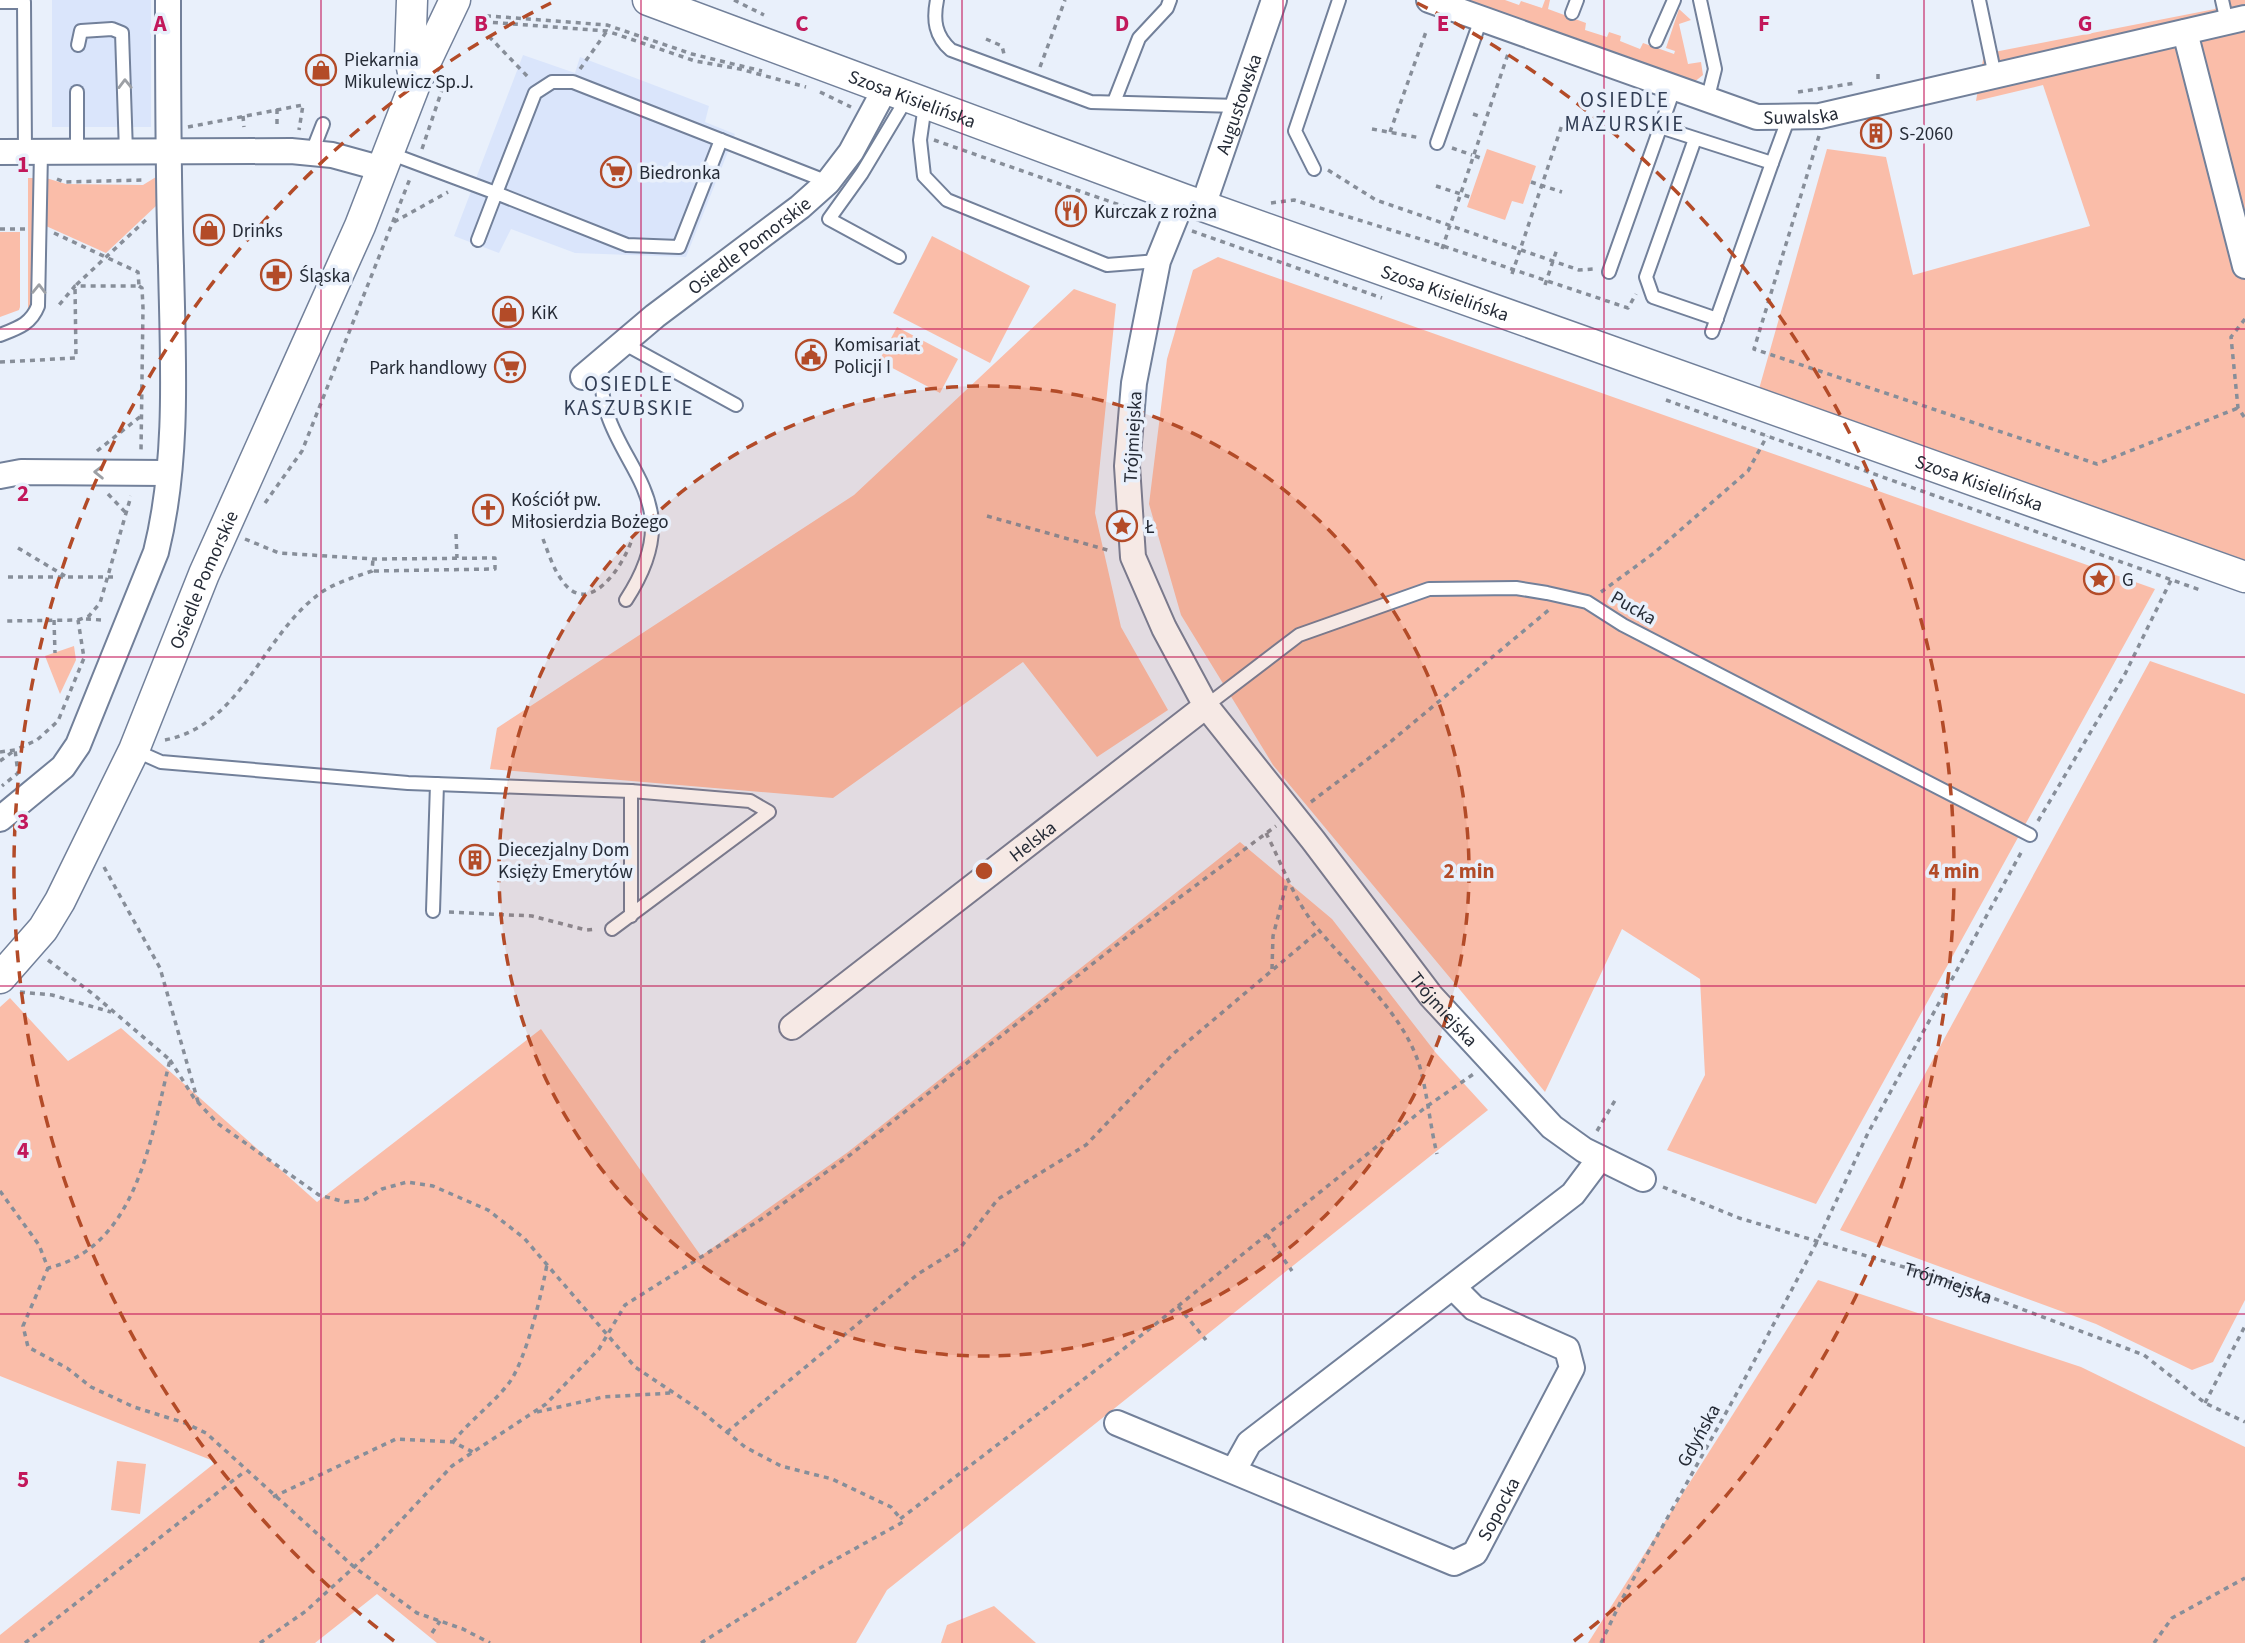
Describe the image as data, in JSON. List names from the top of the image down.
{
  "streets": {
    "street": [
      "Szosa Kisielińska",
      "Augustowska",
      "Suwalska",
      "Osiedle Pomorskie",
      "Trójmiejska",
      "Helska",
      "Sopocka"
    ],
    "lane": ["Pucka"],
    "path": ["Gdyńska"]
  },
  "crossings": [
    ["Szosa Kisielińska", "Augustowska"],
    ["Szosa Kisielińska", "Osiedle Pomorskie"],
    ["Szosa Kisielińska", "Trójmiejska"],
    ["Szosa Kisielińska", "Gdyńska"],
    ["Augustowska", "Trójmiejska"],
    ["Trójmiejska", "Pucka"],
    ["Trójmiejska", "Helska"],
    ["Trójmiejska", "Gdyńska"],
    ["Pucka", "Helska"],
    ["Pucka", "Gdyńska"]
  ],
  "districts": ["OSIEDLE MAZURSKIE", "OSIEDLE KASZUBSKIE"],
  "places": {
    "shop": ["Piekarnia Mikulewicz Sp.J.", "Drinks", "KiK"],
    "building": ["S-2060", "Diecezjalny Dom Księży Emerytów"],
    "supermarket": ["Biedronka", "Park handlowy"],
    "restaurant": ["Kurczak z rożna"],
    "pharmacy": ["Śląska"],
    "public building": ["Komisariat Policji I"],
    "church": ["Kościół pw. Miłosierdzia Bożego"],
    "place": ["Ł", "G"]
  },
  "grid": {
    "columns": [
      "A",
      "B",
      "C",
      "D",
      "E",
      "F",
      "G"
    ],
    "rows": [
      "1",
      "2",
      "3",
      "4",
      "5"
    ]
  },
  "rings": ["2 min", "4 min"]
}
